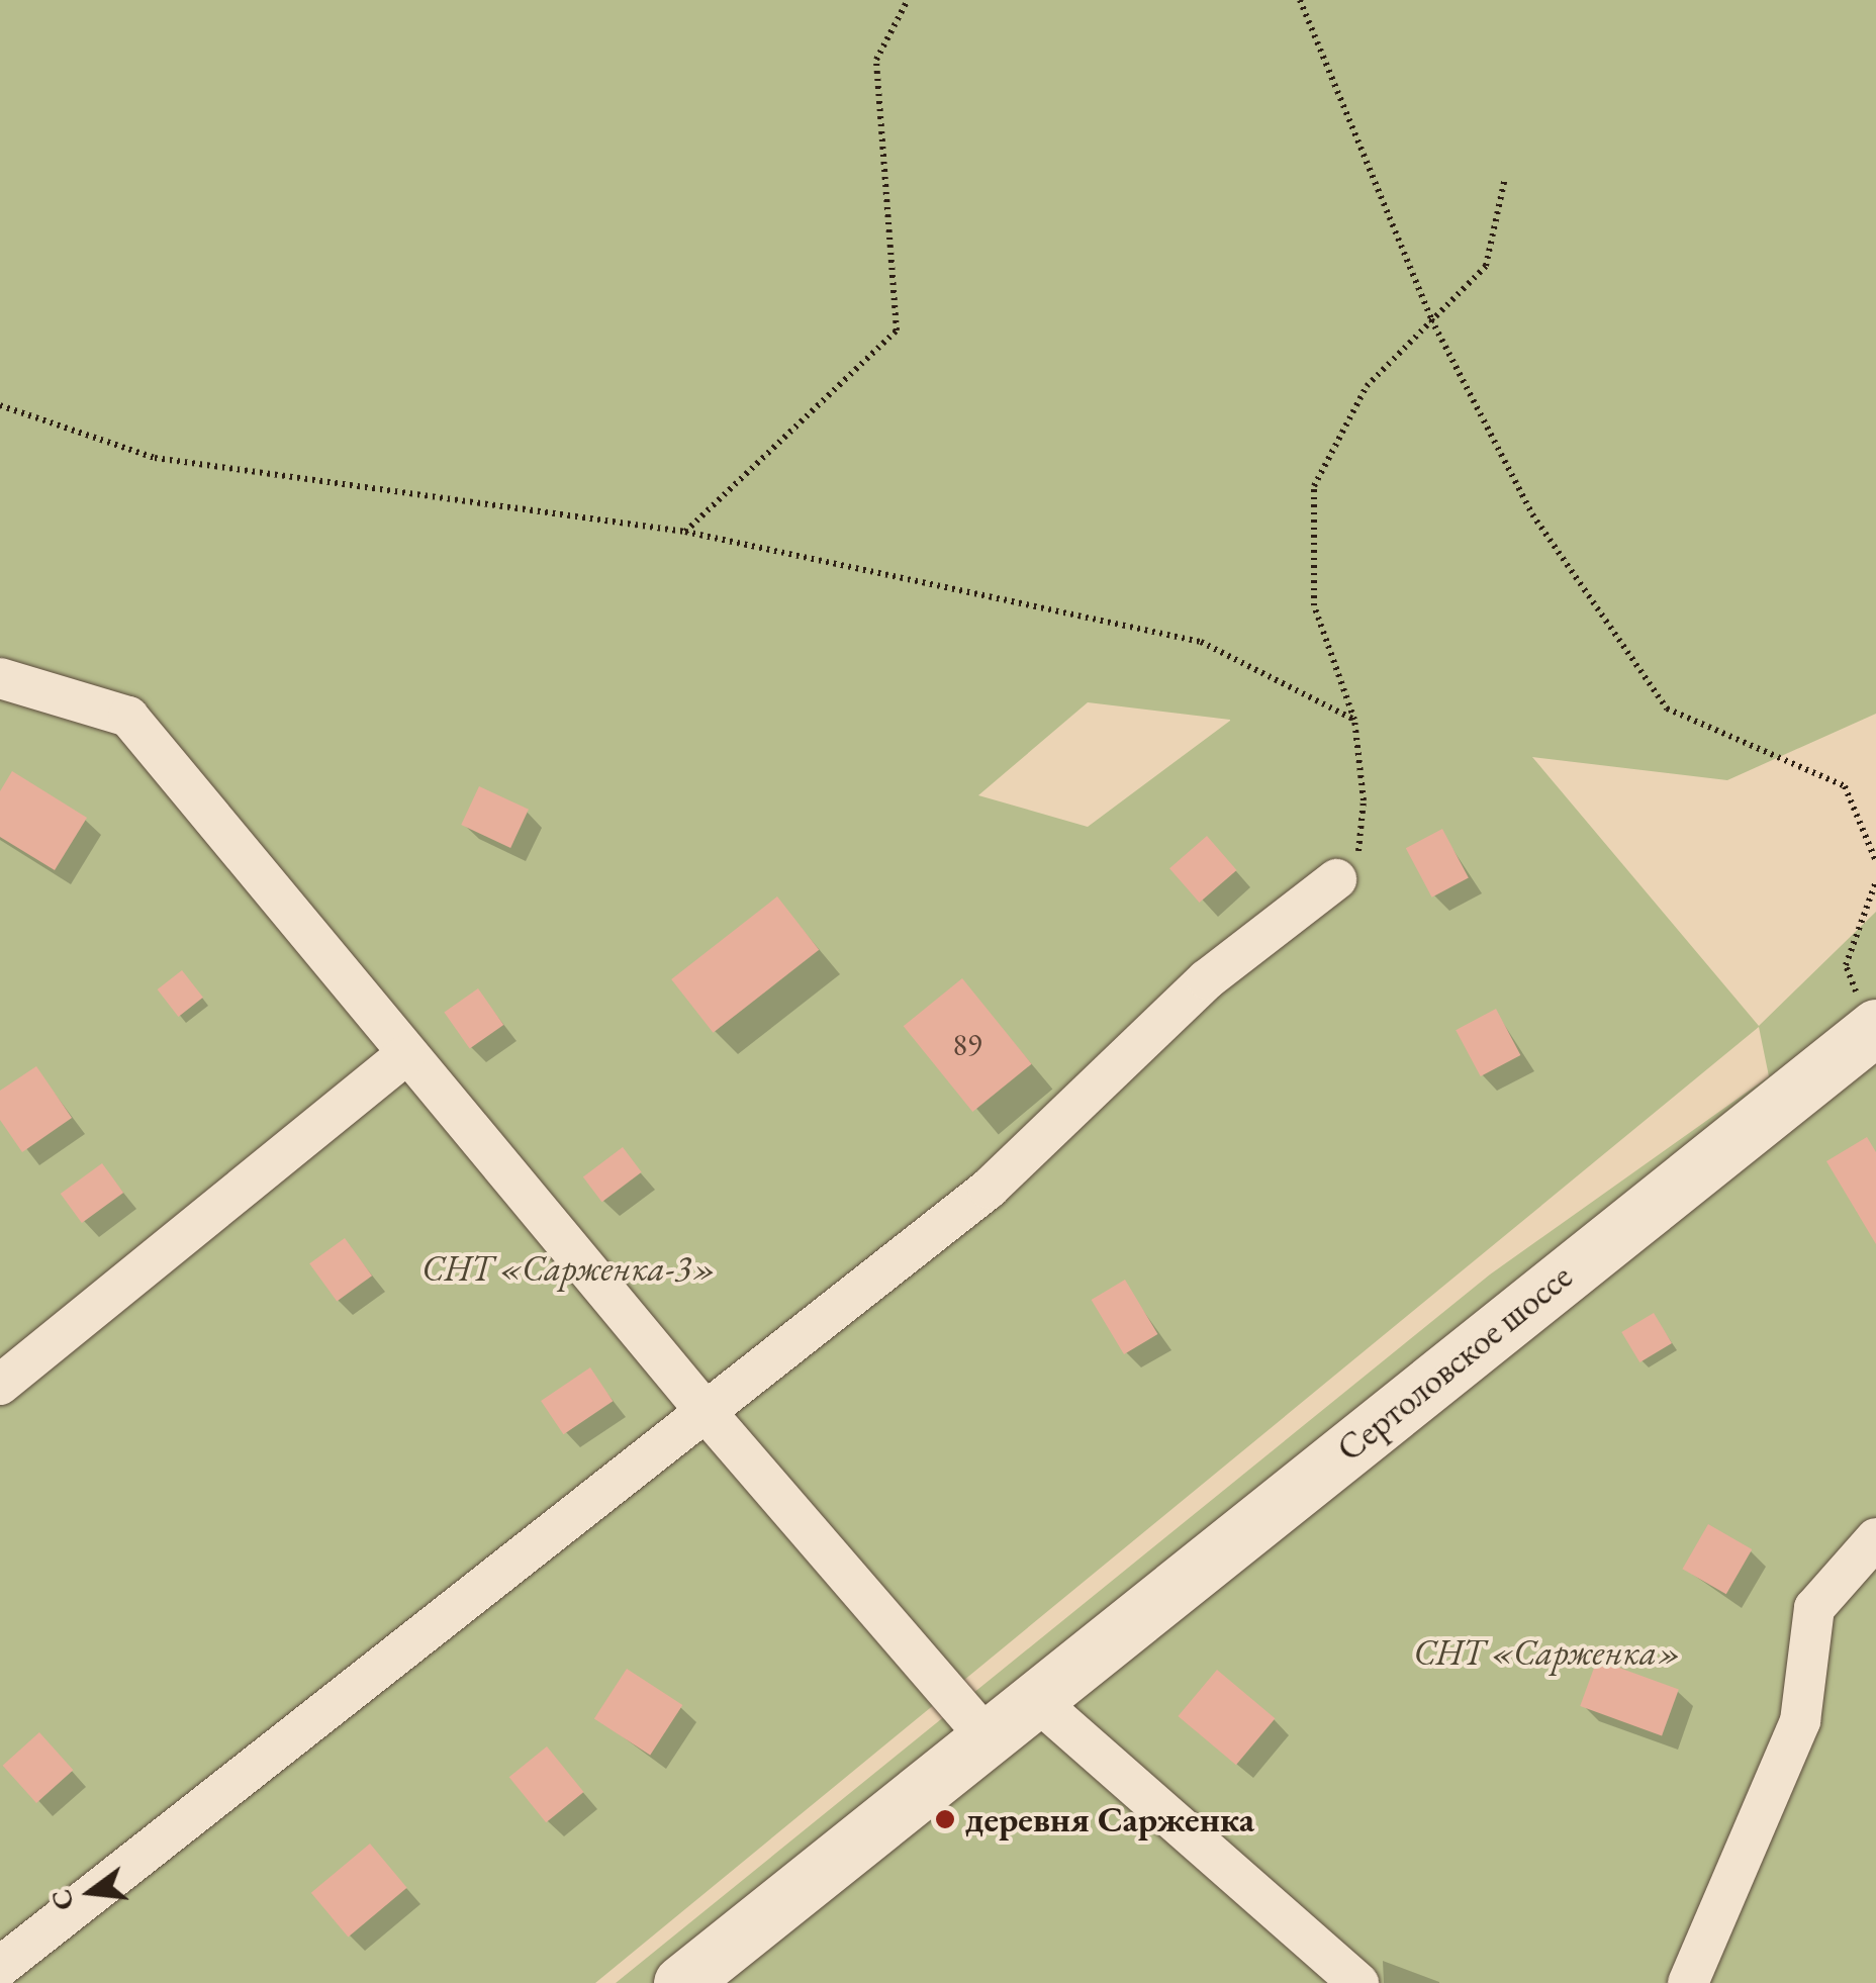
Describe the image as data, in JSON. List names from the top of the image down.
{
  "streets": {
    "main road": ["Сертоловское шоссе"]
  },
  "parks": ["СНТ «Сарженка-3»", "СНТ «Сарженка»"],
  "places": ["деревня Сарженка"],
  "house_numbers": ["89"],
  "north": "left"
}
